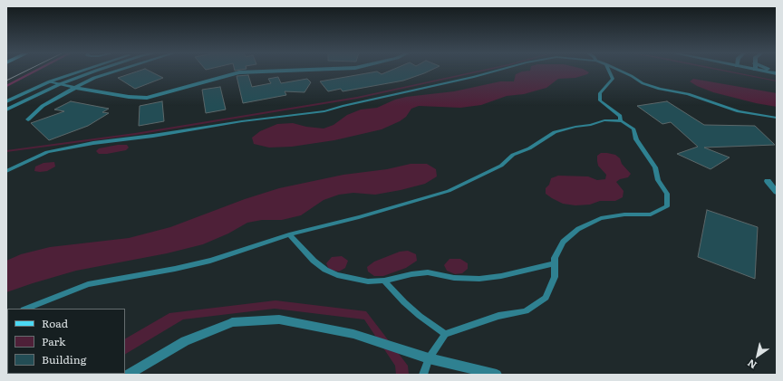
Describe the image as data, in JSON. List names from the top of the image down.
{
  "legend": ["Road", "Park", "Building"],
  "north": "bottom left"
}
